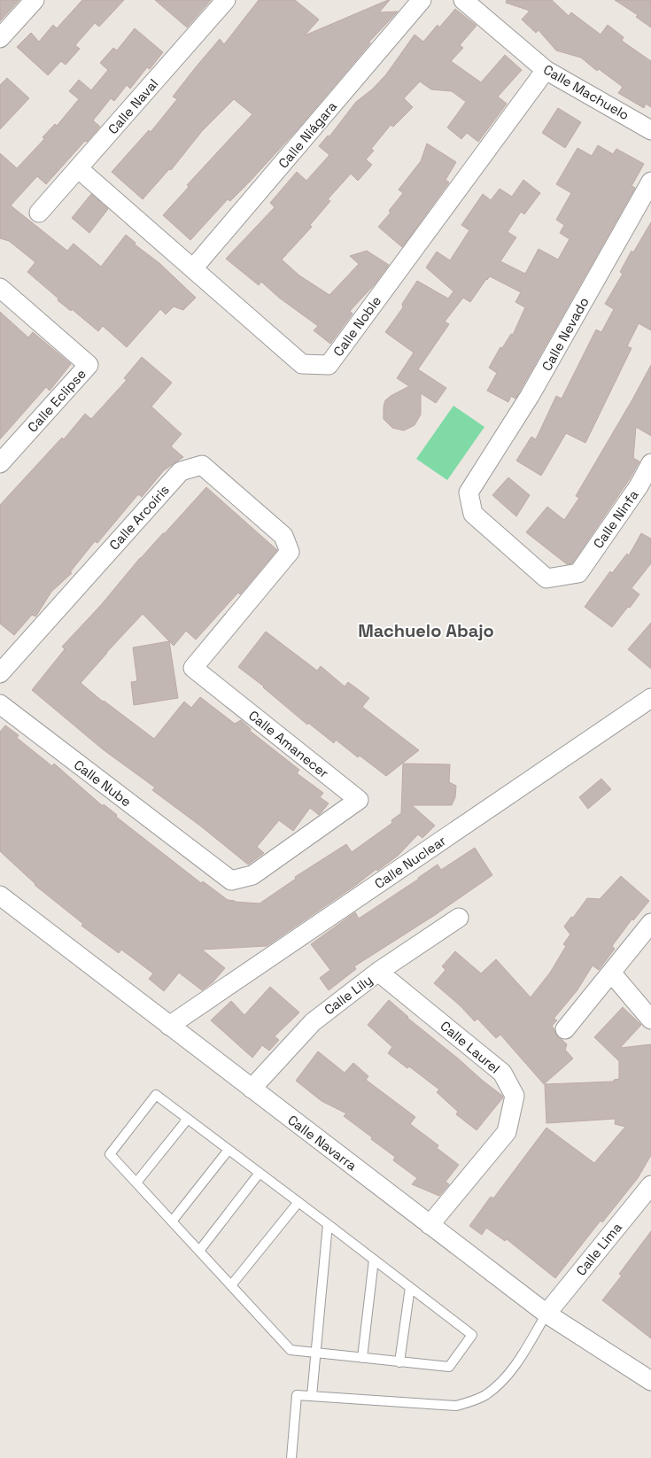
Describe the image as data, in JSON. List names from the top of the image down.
{
  "streets": {
    "street": [
      "Calle Machuelo",
      "Calle Naval",
      "Calle Niágara",
      "Calle Noble",
      "Calle Nevado",
      "Calle Eclipse",
      "Calle Arcoíris",
      "Calle Ninfa",
      "Calle Amanecer",
      "Calle Nube",
      "Calle Nuclear",
      "Calle Lily",
      "Calle Laurel",
      "Calle Navarra",
      "Calle Lima"
    ]
  },
  "crossings": [
    ["Calle Machuelo", "Calle Noble"],
    ["Calle Naval", "Calle Noble"],
    ["Calle Niágara", "Calle Noble"],
    ["Calle Nevado", "Calle Ninfa"],
    ["Calle Arcoíris", "Calle Amanecer"],
    ["Calle Amanecer", "Calle Nube"],
    ["Calle Nuclear", "Calle Navarra"],
    ["Calle Lily", "Calle Laurel"],
    ["Calle Lily", "Calle Navarra"],
    ["Calle Laurel", "Calle Navarra"],
    ["Calle Navarra", "Calle Lima"]
  ],
  "districts": ["Machuelo Abajo"]
}
